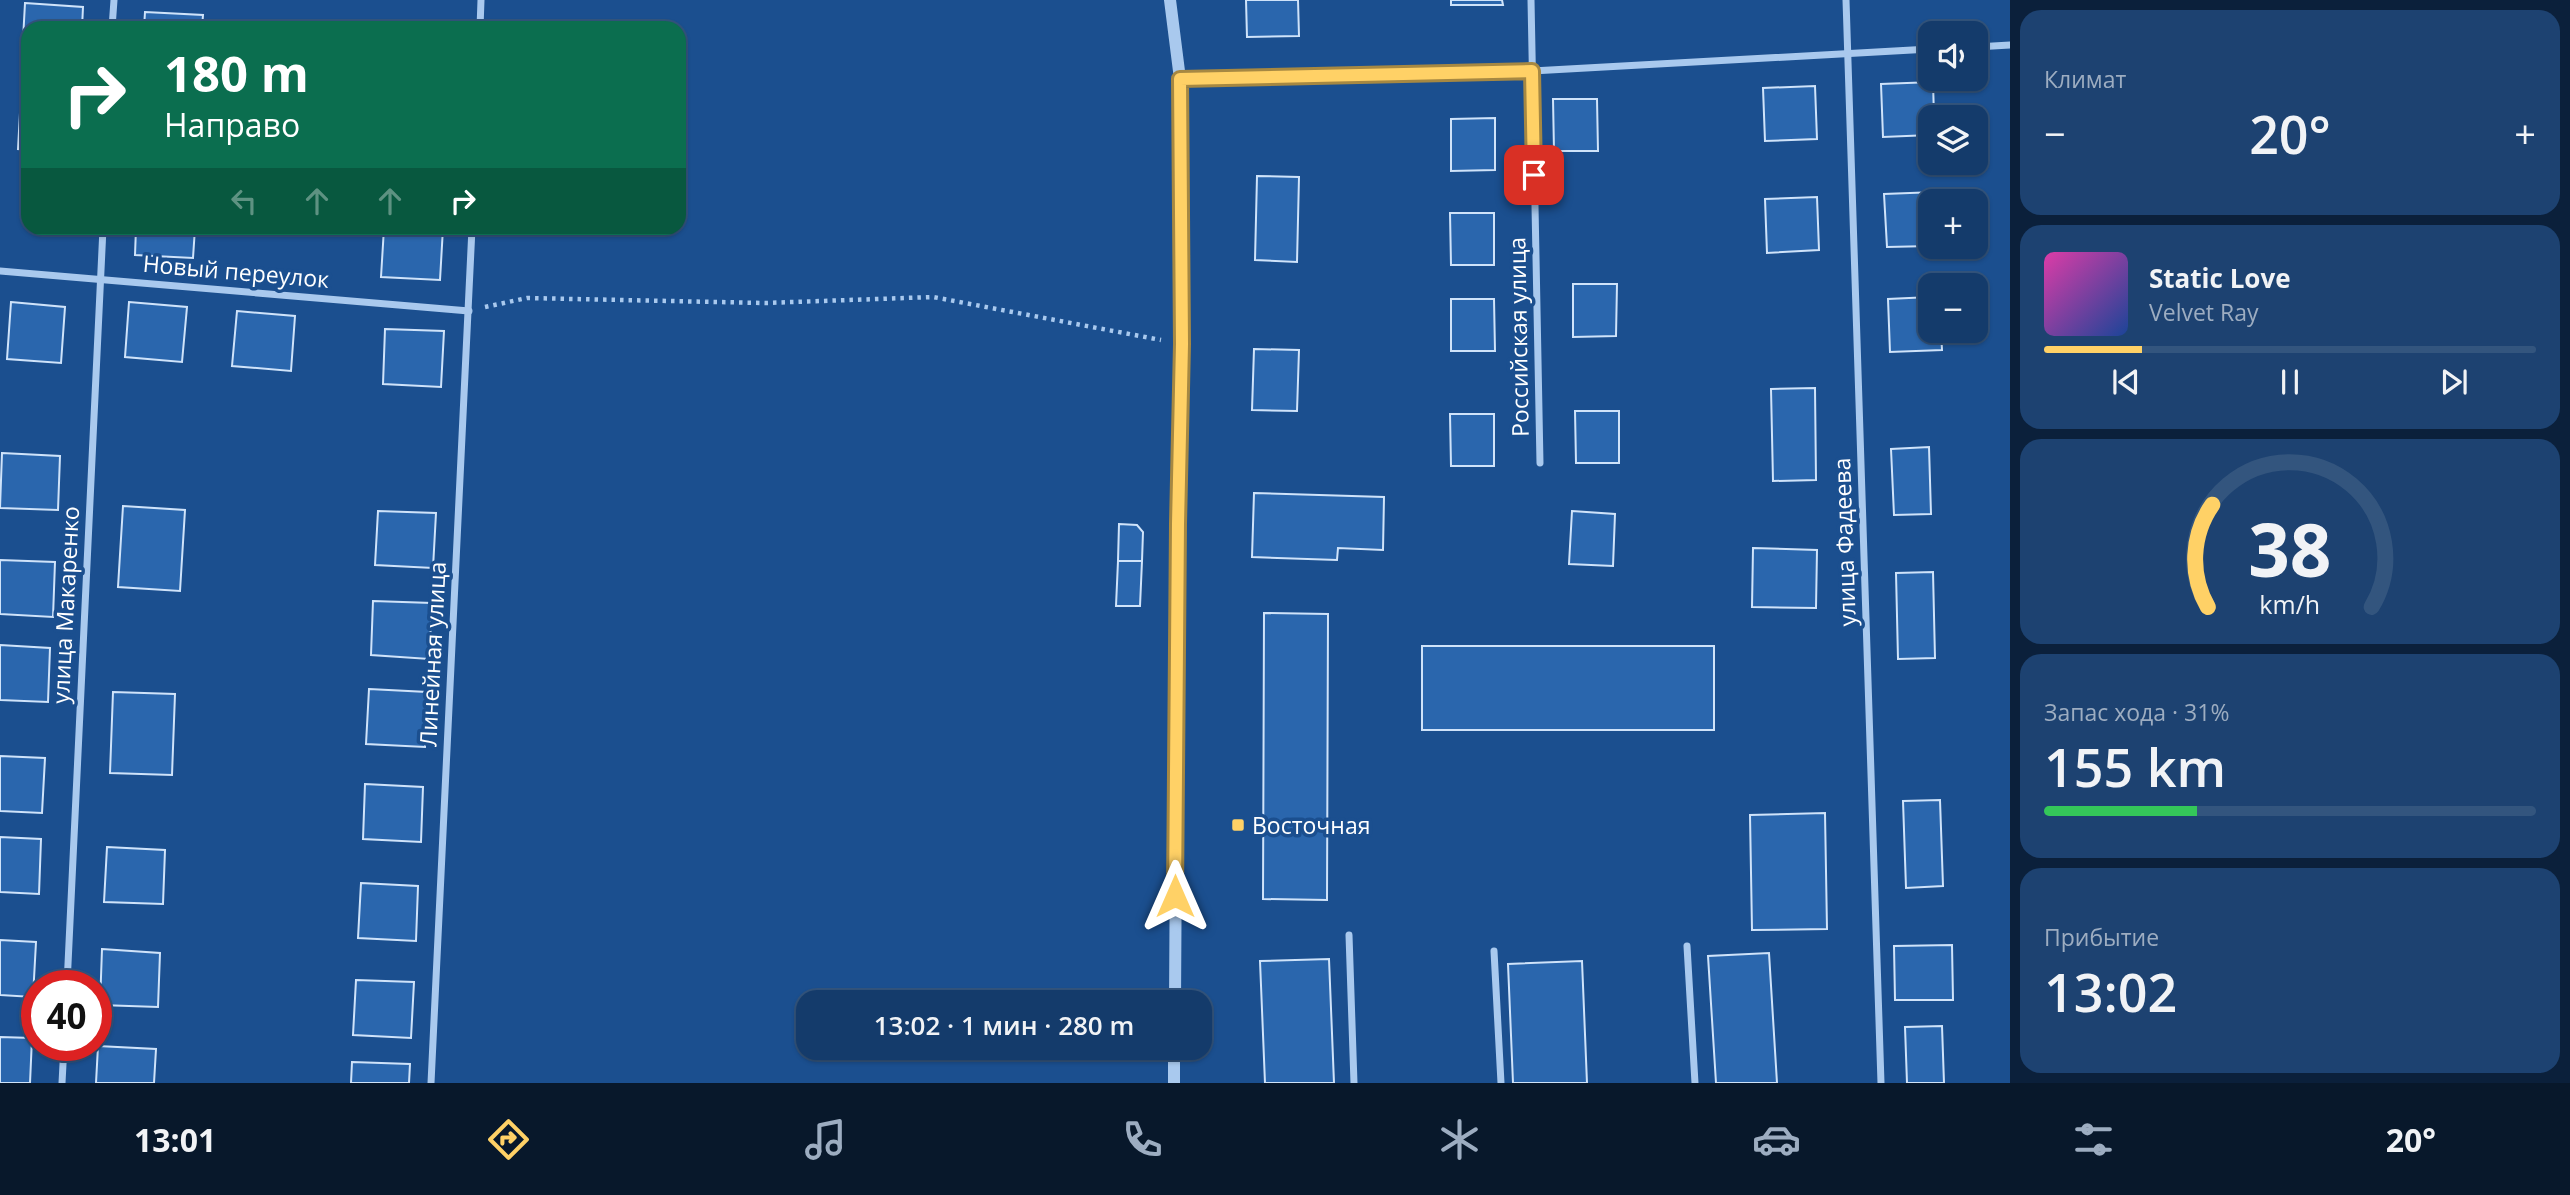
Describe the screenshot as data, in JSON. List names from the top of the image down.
{
  "streets": {
    "street": [
      "Новый переулок",
      "Российская улица",
      "улица Фадеева",
      "улица Макаренко",
      "Линейная улица"
    ]
  },
  "crossings": [
    ["Новый переулок", "улица Макаренко"],
    ["Новый переулок", "Линейная улица"]
  ],
  "places": {
    "transit": ["Восточная"]
  },
  "page": {
    "tile": [
      "Климат",
      ["Запас хода · 31%", "155 km"],
      ["Прибытие", "13:02"]
    ],
    "map_buttons": ["+", "−"],
    "turn": ["180 m", "Направо"],
    "heat": ["−", "20°", "+"],
    "song": ["Static Love", "Velvet Ray"],
    "limit": "40",
    "trip": "13:02 · 1 мин · 280 m",
    "tabs": ["13:01", "20°"],
    "gauge": ["38", "km/h"]
  }
}
